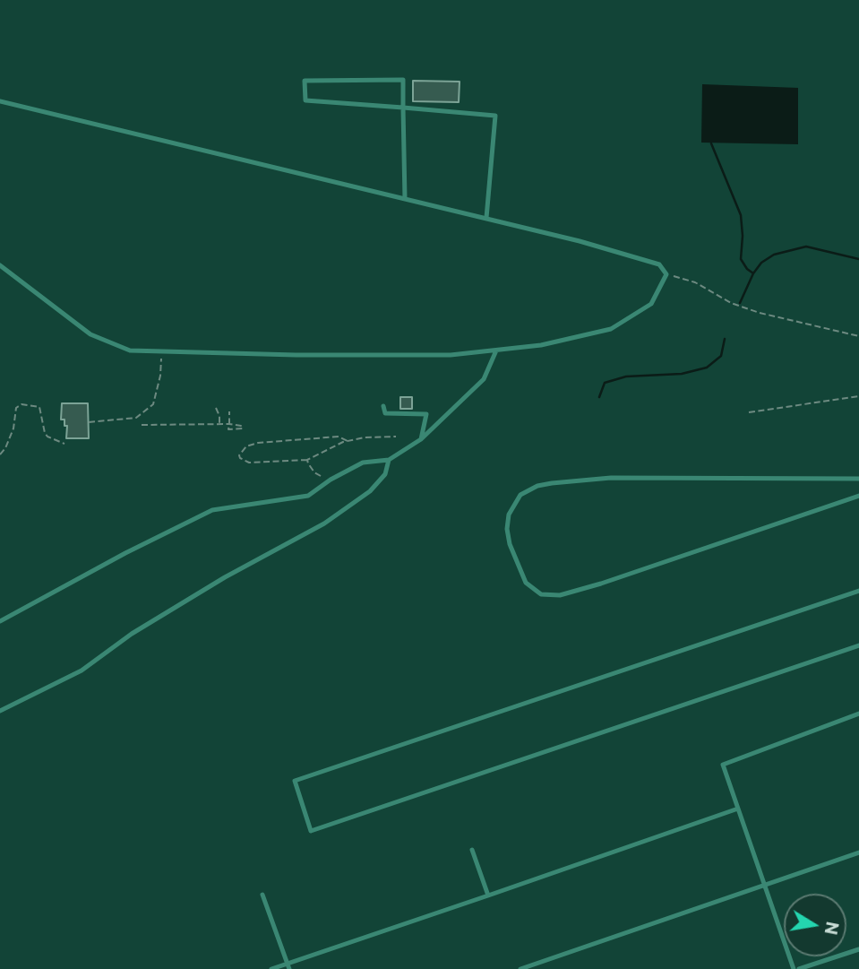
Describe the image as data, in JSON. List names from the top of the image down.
{
  "north": "right"
}
